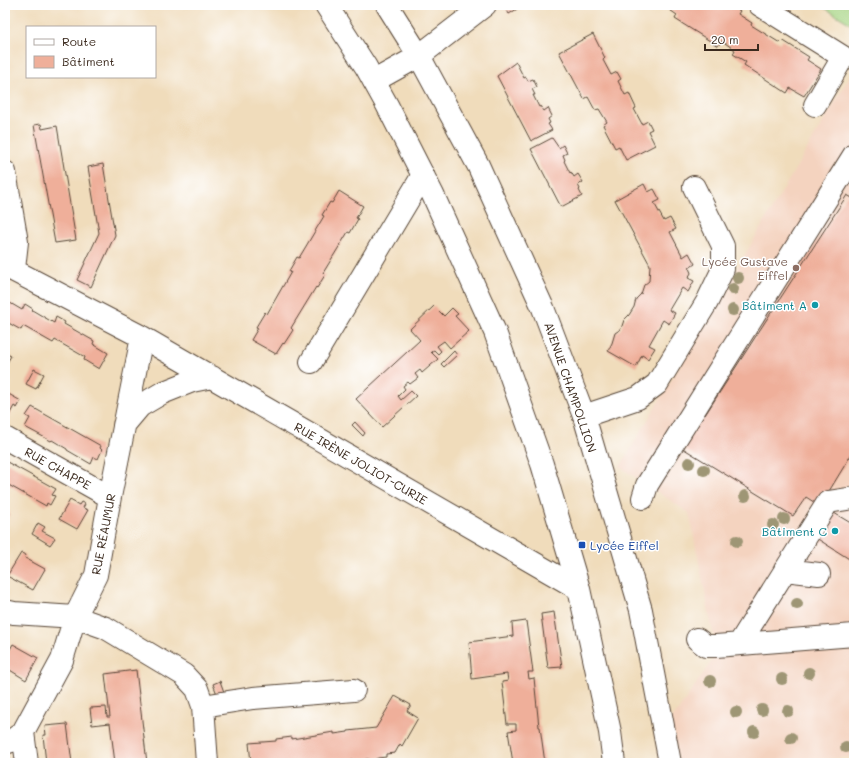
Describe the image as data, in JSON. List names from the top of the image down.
{
  "streets": {
    "street": [
      "AVENUE CHAMPOLLION",
      "RUE IRÈNE JOLIOT-CURIE",
      "RUE CHAPPE",
      "RUE RÉAUMUR"
    ]
  },
  "crossings": [
    ["RUE IRÈNE JOLIOT-CURIE", "RUE RÉAUMUR"],
    ["RUE CHAPPE", "RUE RÉAUMUR"]
  ],
  "places": {
    "other": ["Lycée Gustave Eiffel", "Bâtiment A", "Bâtiment C"],
    "transit": ["Lycée Eiffel"]
  },
  "legend": ["Route", "Bâtiment"],
  "scale_bar": "20 m"
}
